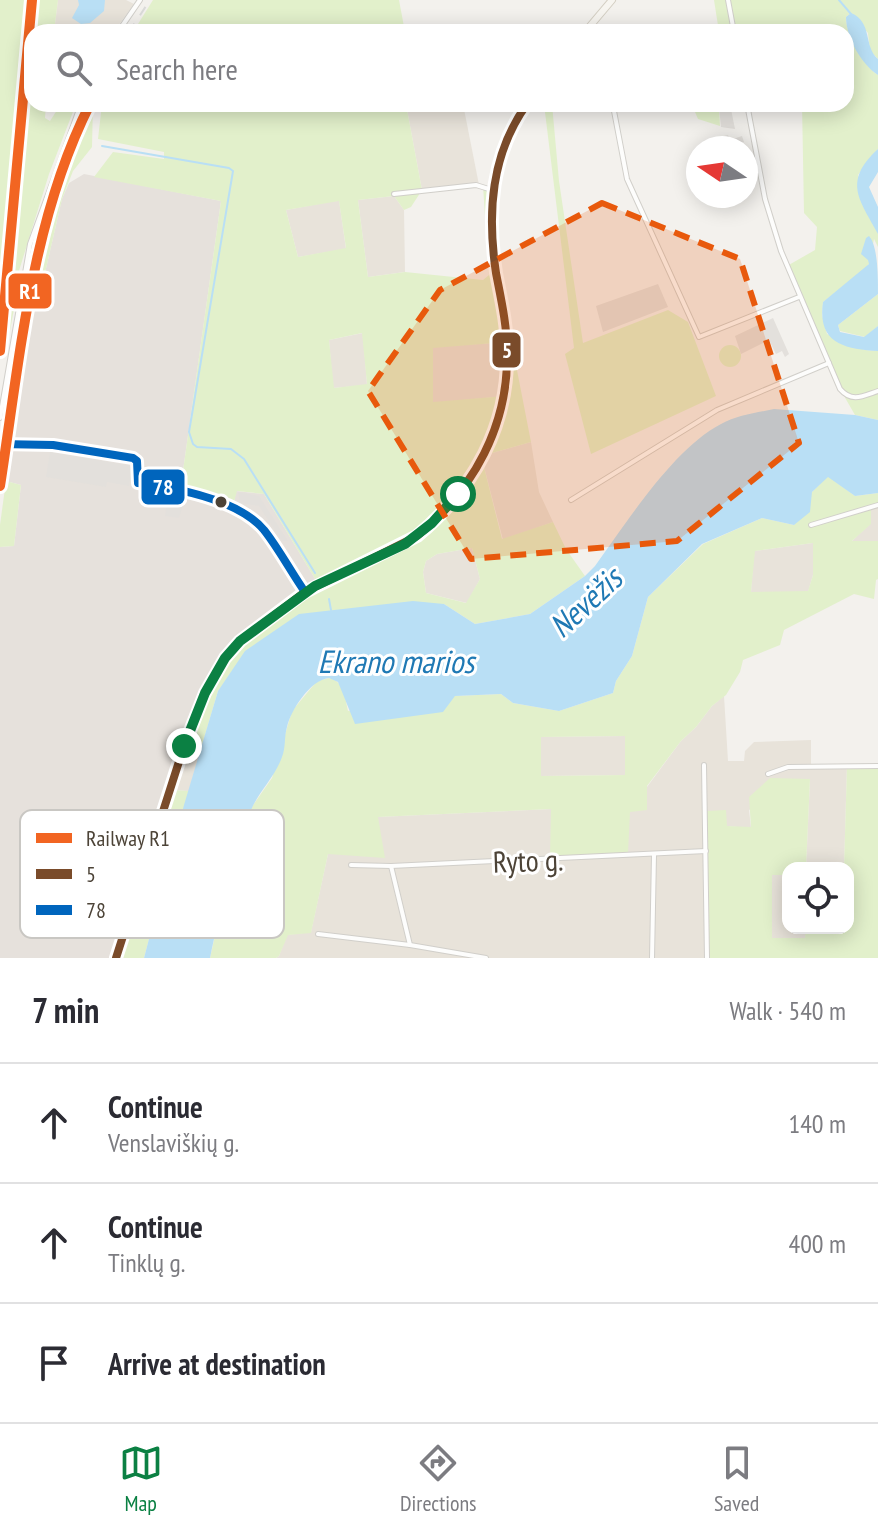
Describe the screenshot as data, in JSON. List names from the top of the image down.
{
  "streets": {
    "street": ["Ryto g."]
  },
  "water": ["Nevėžis", "Ekrano marios"],
  "lines": ["rail line R1", "transit line 5", "transit line 78"],
  "legend": ["Railway R1", "5", "78"],
  "north": "left",
  "page": {
    "search": "Search here",
    "heading": ["7 min", "Walk · 540 m"],
    "list": [
      ["Continue", "Venslaviškių g.", "140 m"],
      ["Continue", "Tinklų g.", "400 m"],
      "Arrive at destination"
    ],
    "nav": ["Map", "Directions", "Saved"]
  }
}
